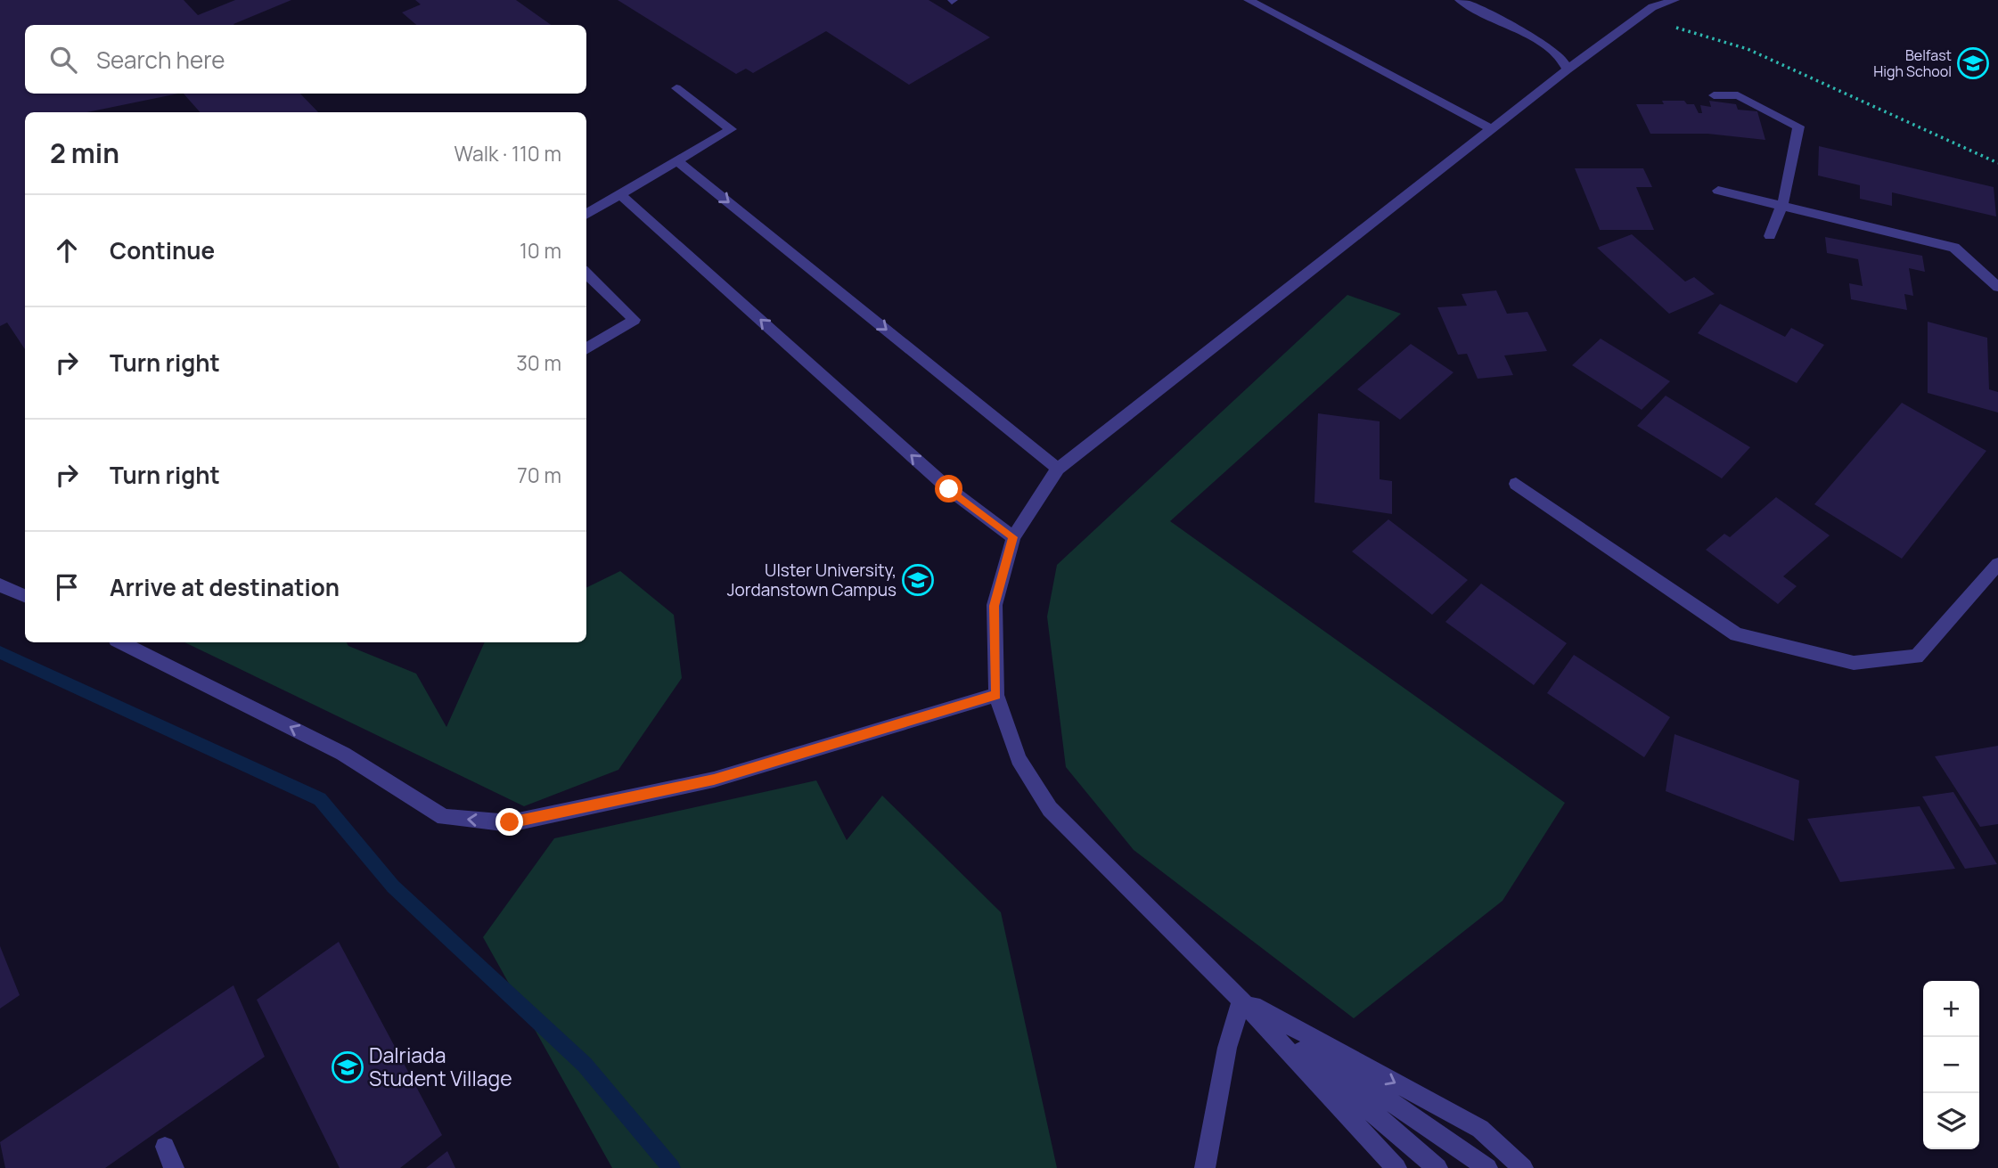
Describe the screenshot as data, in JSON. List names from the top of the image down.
{
  "places": {
    "school or university": ["Belfast High School", "Ulster University, Jordanstown Campus", "Dalriada Student Village"]
  },
  "page": {
    "search": "Search here",
    "heading": ["2 min", "Walk · 110 m"],
    "list": [
      ["Continue", "10 m"],
      ["Turn right", "30 m"],
      ["Turn right", "70 m"],
      "Arrive at destination"
    ],
    "map_buttons": ["+", "−"]
  }
}
